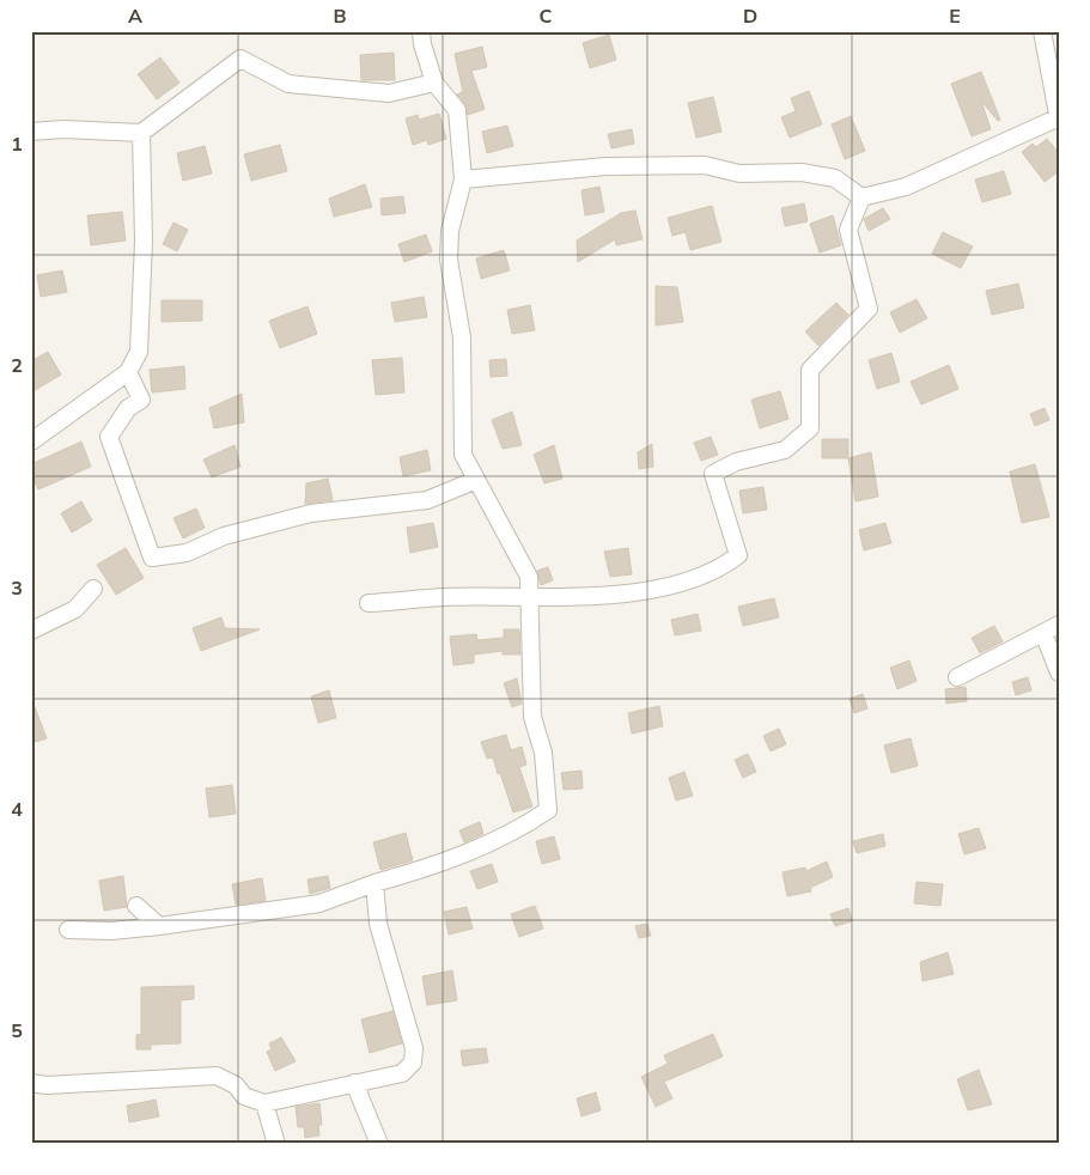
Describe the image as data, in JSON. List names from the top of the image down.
{
  "grid": {
    "columns": [
      "A",
      "B",
      "C",
      "D",
      "E"
    ],
    "rows": [
      "1",
      "2",
      "3",
      "4",
      "5"
    ]
  }
}
